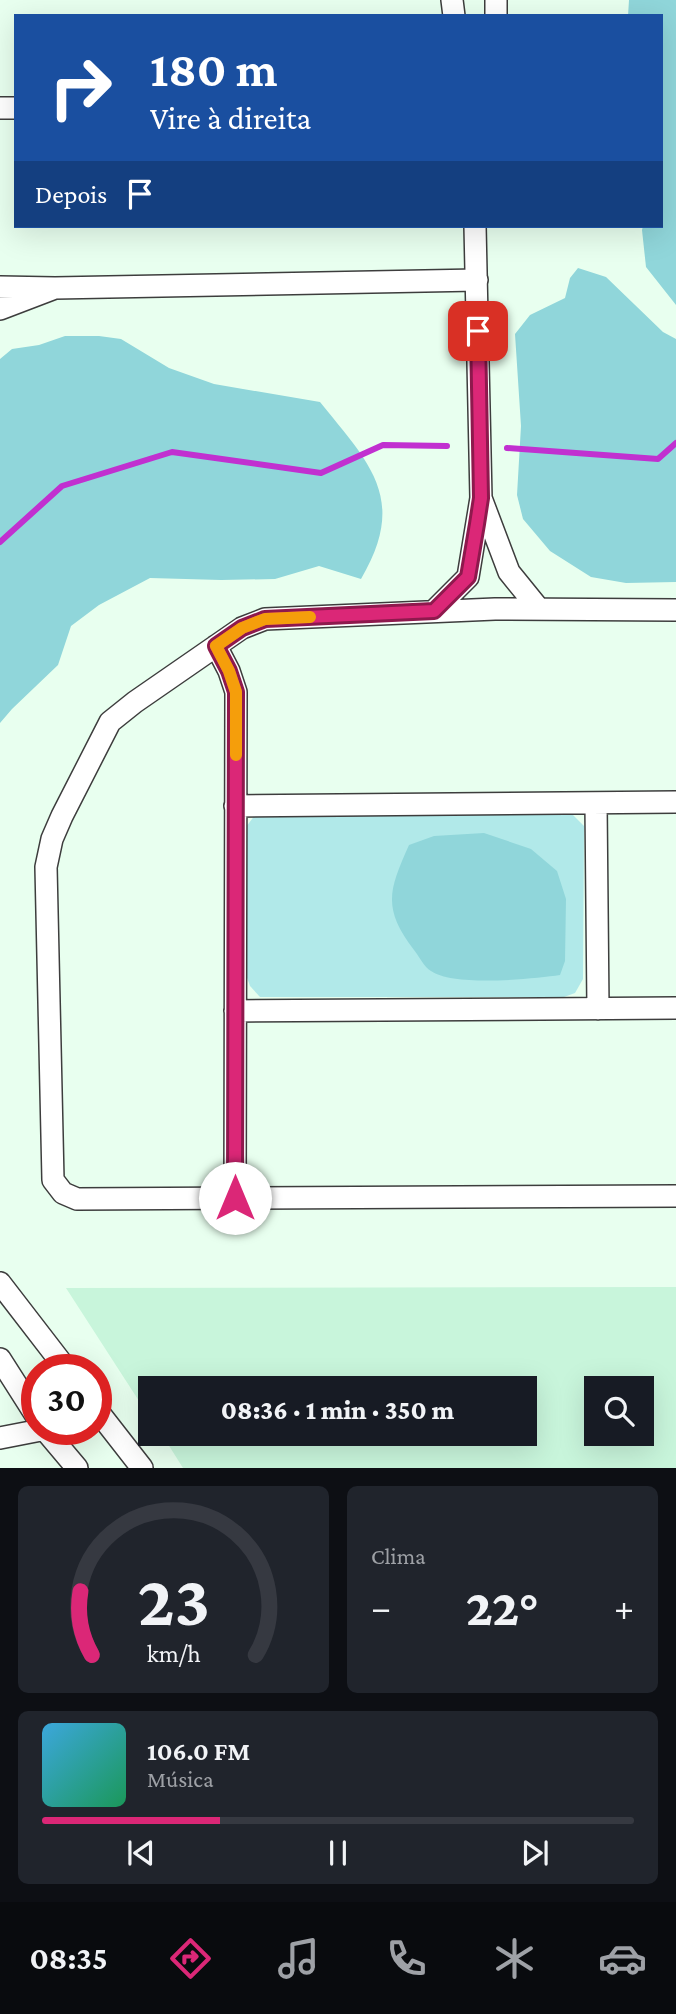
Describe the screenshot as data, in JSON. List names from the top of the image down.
{
  "page": {
    "turn": ["180 m", "Vire à direita"],
    "then": "Depois",
    "limit": "30",
    "trip": "08:36 · 1 min · 350 m",
    "tile": "Clima",
    "heat": ["−", "22°", "+"],
    "song": ["106.0 FM", "Música"],
    "tabs": "08:35",
    "gauge": ["23", "km/h"]
  }
}
